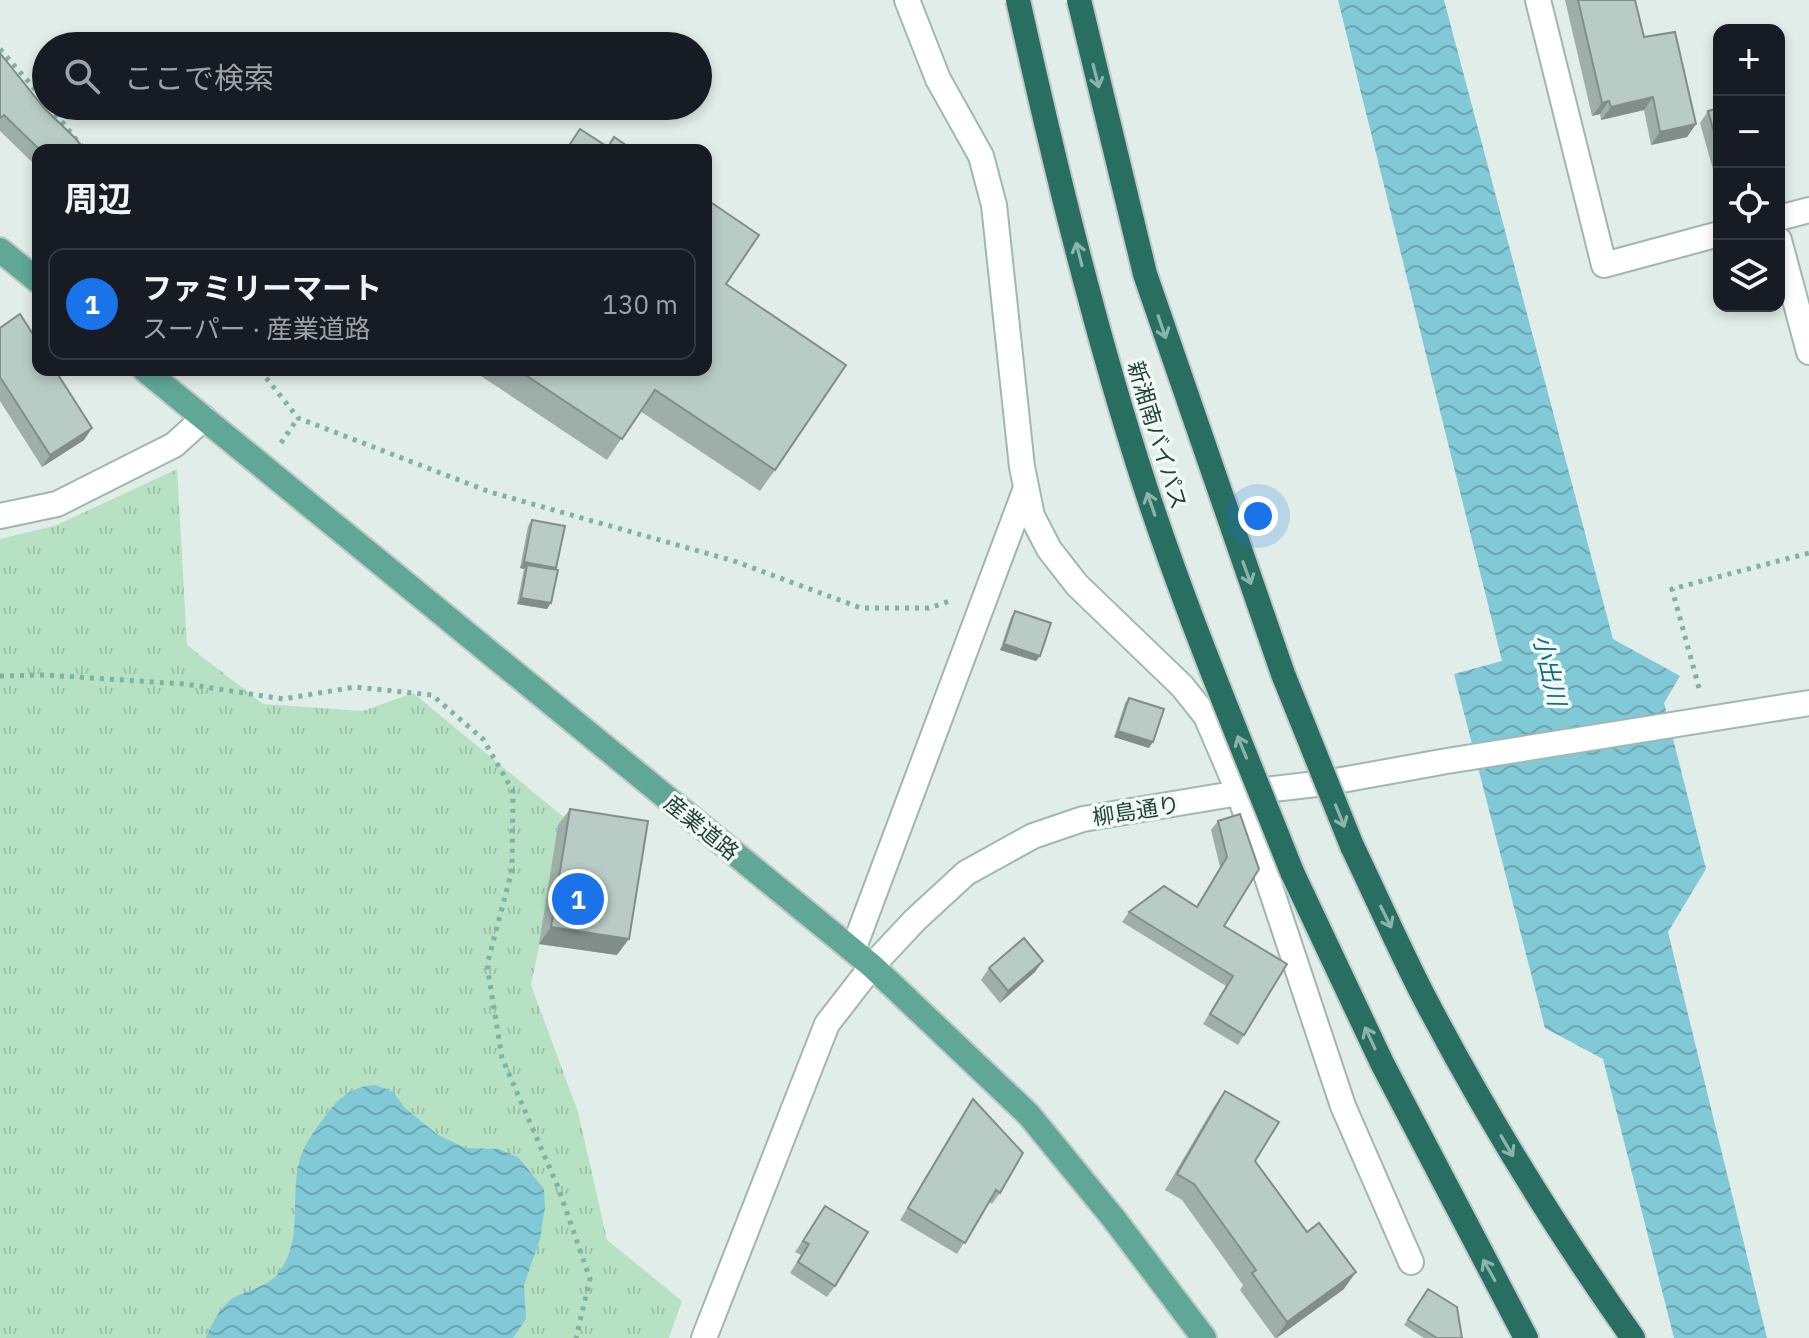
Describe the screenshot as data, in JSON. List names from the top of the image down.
{
  "streets": {
    "highway": ["新湘南バイパス"],
    "main road": ["産業道路"],
    "street": ["柳島通り"]
  },
  "crossings": [
    ["柳島通り", "産業道路"]
  ],
  "water": ["小出川"],
  "page": {
    "map_buttons": ["+", "−"],
    "search": "ここで検索",
    "heading": "周辺",
    "list": [
      {
        "mark": "1",
        "name": "ファミリーマート",
        "note": "スーパー · 産業道路",
        "value": "130 m"
      }
    ],
    "pins": "1"
  }
}
